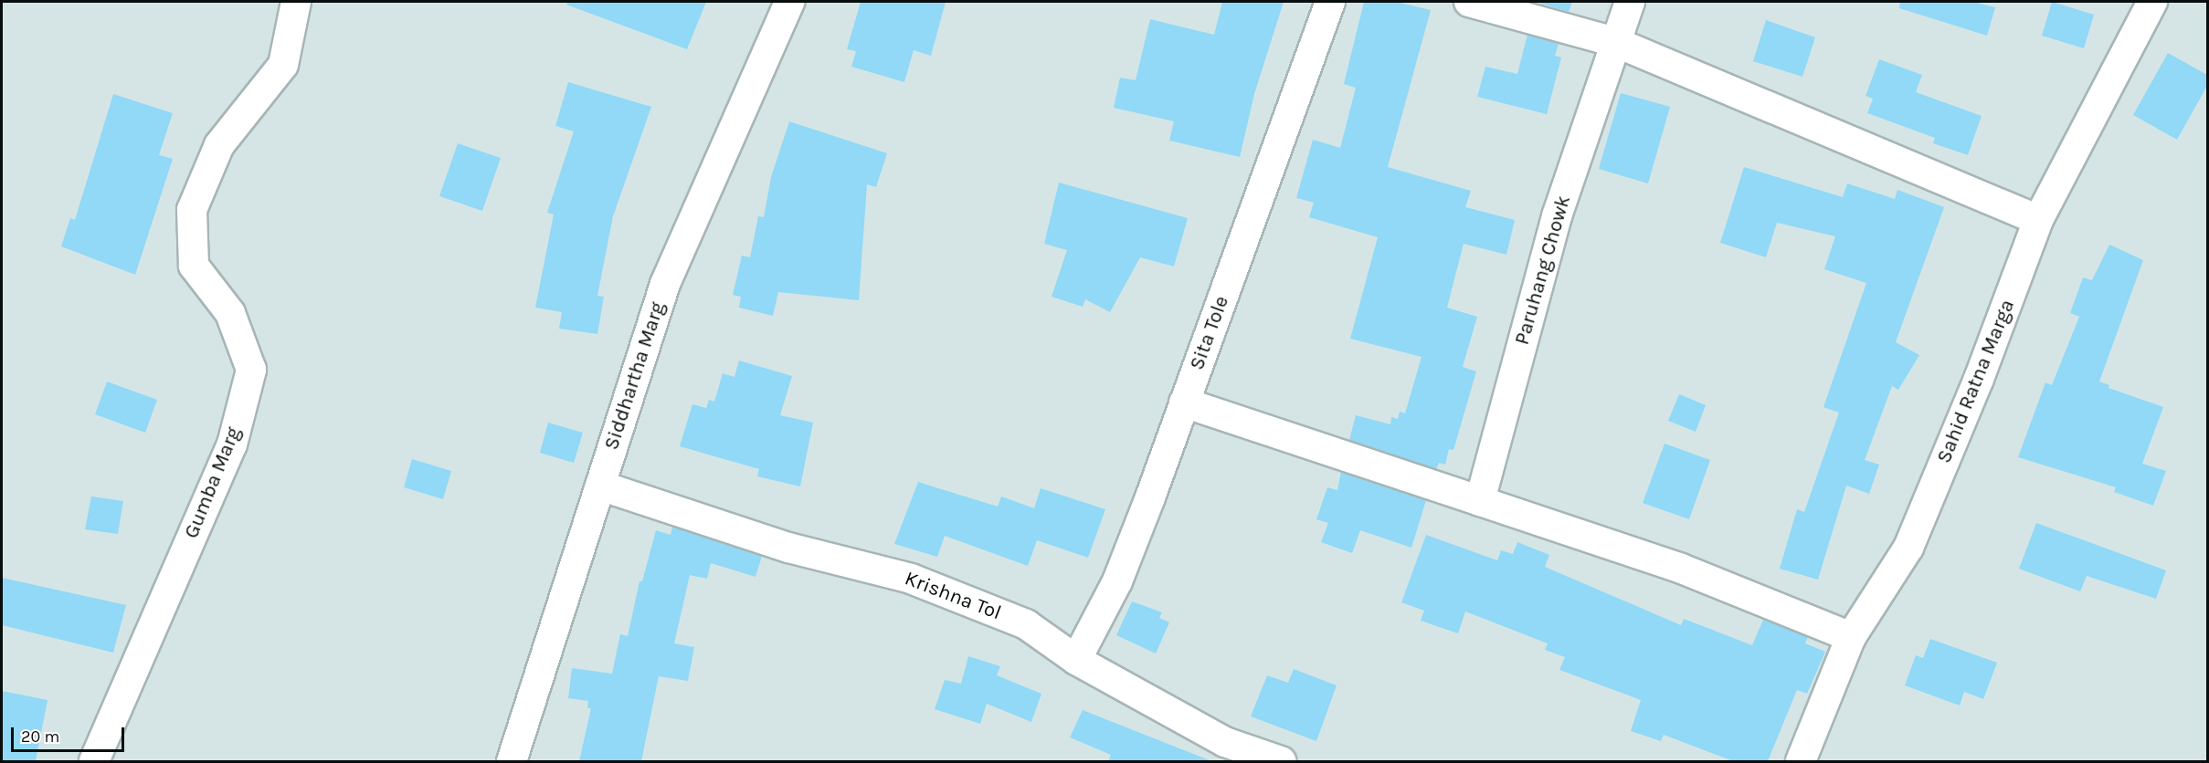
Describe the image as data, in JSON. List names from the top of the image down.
{
  "streets": {
    "street": [
      "Paruhang Chowk",
      "Sita Tole",
      "Siddhartha Marg",
      "Sahid Ratna Marga",
      "Gumba Marg",
      "Krishna Tol"
    ]
  },
  "crossings": [
    ["Sita Tole", "Krishna Tol"],
    ["Siddhartha Marg", "Krishna Tol"]
  ],
  "scale_bar": "20 m"
}
